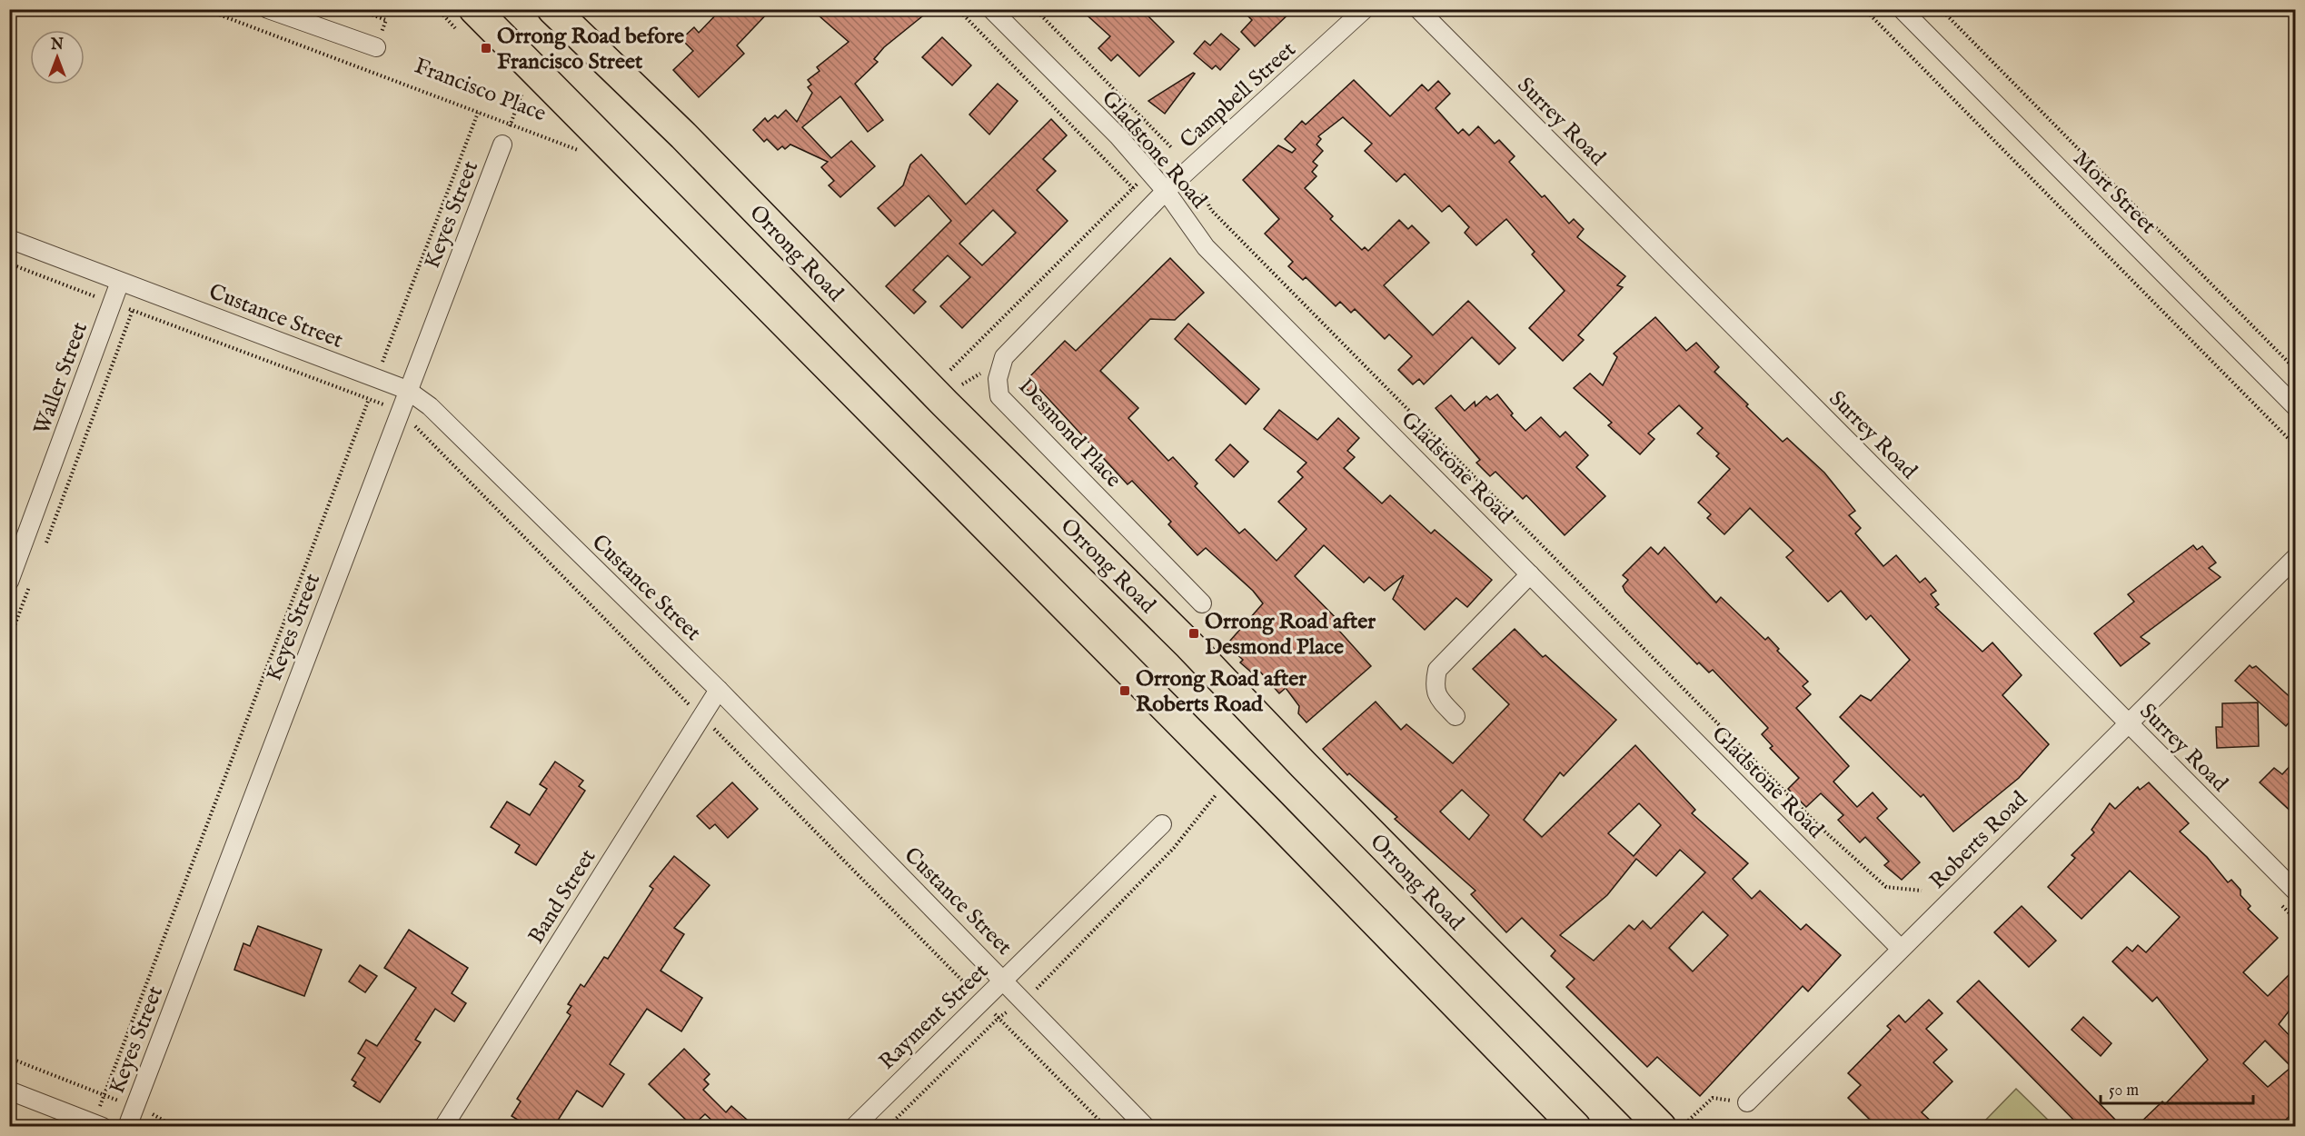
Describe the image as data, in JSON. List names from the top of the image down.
{
  "streets": {
    "highway": ["Orrong Road"],
    "street": [
      "Campbell Street",
      "Surrey Road",
      "Gladstone Road",
      "Mort Street",
      "Keyes Street",
      "Custance Street",
      "Waller Street",
      "Desmond Place",
      "Roberts Road",
      "Band Street",
      "Rayment Street"
    ],
    "path": ["Francisco Place"]
  },
  "crossings": [
    ["Campbell Street", "Gladstone Road"],
    ["Campbell Street", "Desmond Place"],
    ["Surrey Road", "Roberts Road"],
    ["Gladstone Road", "Desmond Place"],
    ["Gladstone Road", "Roberts Road"],
    ["Keyes Street", "Custance Street"],
    ["Custance Street", "Waller Street"],
    ["Custance Street", "Band Street"],
    ["Custance Street", "Rayment Street"]
  ],
  "places": {
    "transit": ["Orrong Road before Francisco Street", "Orrong Road after Desmond Place", "Orrong Road after Roberts Road"]
  },
  "scale_bar": "50 m",
  "north": "top"
}
